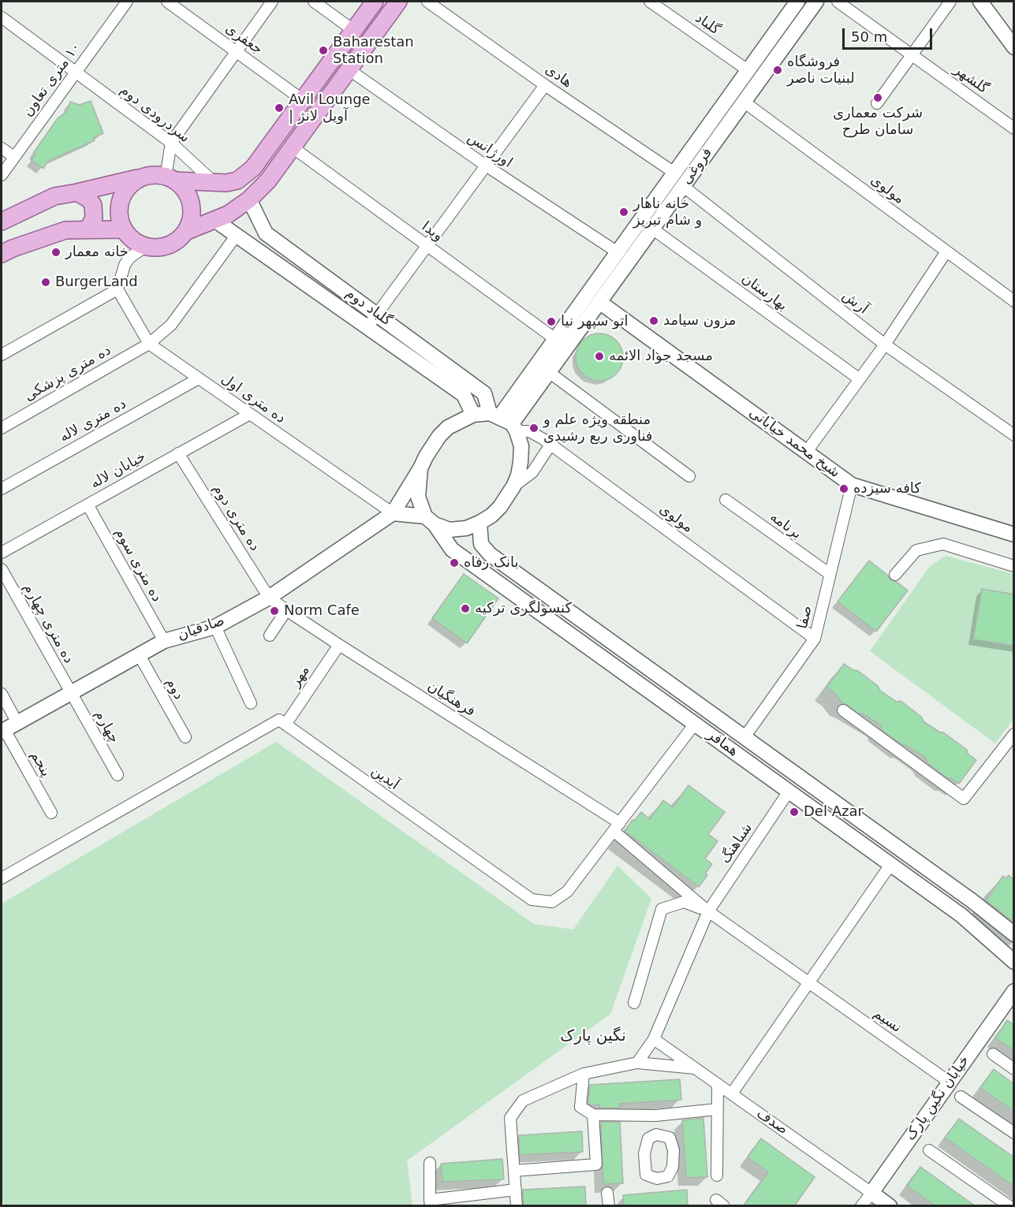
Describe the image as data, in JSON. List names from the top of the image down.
{
  "streets": {
    "main road": [
      "فروغى",
      "گلباد دوم",
      "شیخ محمد خیابانی",
      "صادقیان",
      "همافر",
      "خیابان نگین پارک",
      "صدف"
    ],
    "street": [
      "گلباد",
      "جعفری",
      "هادی",
      "١٠ متری تعاون",
      "گلشهر",
      "سردرودی دوم",
      "اورژانس",
      "مولوی",
      "ویدا",
      "بهارستان",
      "آرش",
      "ده متری پزشکی",
      "ده متری اول",
      "ده متری لاله",
      "خیابان لاله",
      "ده متری دوم",
      "برنامه",
      "ده متری سوم",
      "صفا",
      "ده متری چهارم",
      "مهر",
      "دوم",
      "فرهنگیان",
      "چهارم",
      "پنجم",
      "آیدین",
      "شباهنگ",
      "نسیم"
    ]
  },
  "crossings": [
    ["گلباد", "فروغى"],
    ["هادی", "فروغى"],
    ["١٠ متری تعاون", "سردرودی دوم"],
    ["اورژانس", "فروغى"],
    ["فروغى", "مولوی"],
    ["فروغى", "ویدا"],
    ["فروغى", "بهارستان"],
    ["فروغى", "آرش"],
    ["فروغى", "گلباد دوم"],
    ["فروغى", "شیخ محمد خیابانی"],
    ["فروغى", "همافر"],
    ["مولوی", "گلباد دوم"],
    ["مولوی", "صفا"],
    ["مولوی", "همافر"],
    ["گلباد دوم", "ده متری پزشکی"],
    ["گلباد دوم", "همافر"],
    ["ده متری پزشکی", "ده متری اول"],
    ["ده متری اول", "ده متری لاله"],
    ["ده متری اول", "خیابان لاله"],
    ["ده متری اول", "صادقیان"],
    ["شیخ محمد خیابانی", "صفا"],
    ["خیابان لاله", "ده متری دوم"],
    ["خیابان لاله", "ده متری سوم"],
    ["ده متری دوم", "صادقیان"],
    ["ده متری دوم", "فرهنگیان"],
    ["برنامه", "صفا"],
    ["ده متری سوم", "صادقیان"],
    ["صفا", "همافر"],
    ["ده متری چهارم", "صادقیان"],
    ["ده متری چهارم", "چهارم"],
    ["صادقیان", "دوم"],
    ["صادقیان", "فرهنگیان"],
    ["صادقیان", "چهارم"],
    ["صادقیان", "پنجم"],
    ["مهر", "فرهنگیان"],
    ["مهر", "آیدین"],
    ["فرهنگیان", "آیدین"],
    ["فرهنگیان", "شباهنگ"],
    ["فرهنگیان", "نسیم"],
    ["همافر", "آیدین"],
    ["همافر", "شباهنگ"],
    ["شباهنگ", "نسیم"],
    ["شباهنگ", "صدف"],
    ["نسیم", "خیابان نگین پارک"],
    ["خیابان نگین پارک", "صدف"]
  ],
  "districts": ["نگین پارک"],
  "places": [
    "Baharestan Station",
    "فروشگاه لبنیات ناصر",
    "شرکت معماری سامان طرح",
    "Avil Lounge | آویل لانژ",
    "خانه ناهار و شام تبریز",
    "خانه معمار",
    "BurgerLand",
    "مزون سیامد",
    "اتو سپهر نیا",
    "مسجد جواد الائمه",
    "منطقه ویژه علم و فناوری ربع رشیدی",
    "کافه سیزده",
    "بانک رفاه",
    "کنسولگری ترکیه",
    "Norm Cafe",
    "Del Azar"
  ],
  "scale_bar": "50 m"
}
